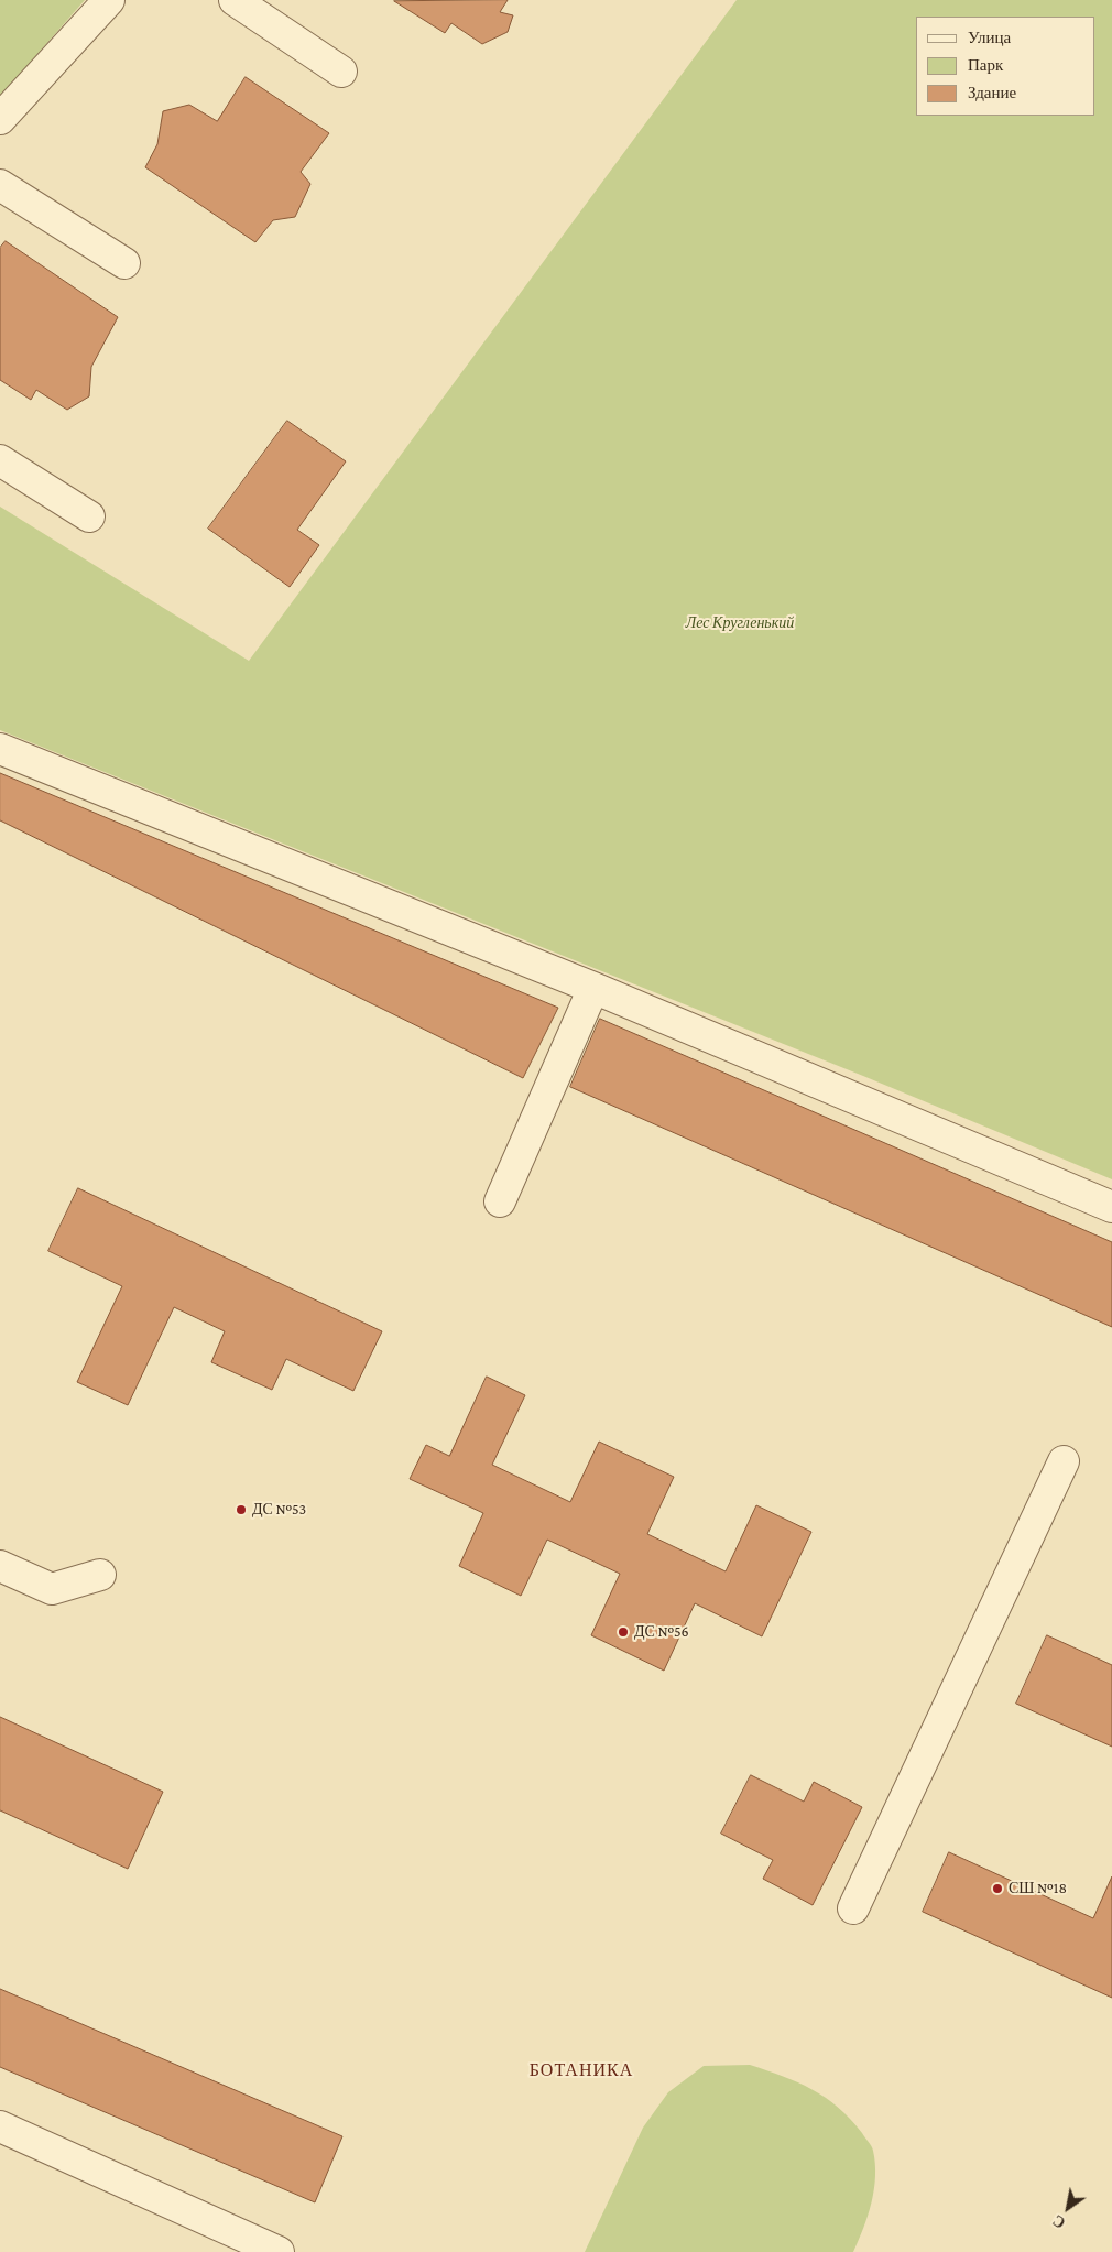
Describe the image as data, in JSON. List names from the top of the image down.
{
  "districts": ["БОТАНИКА"],
  "parks": ["Лес Кругленький"],
  "places": ["ДС №53", "ДС №56", "СШ №18"],
  "legend": ["Улица", "Парк", "Здание"],
  "north": "bottom left"
}
